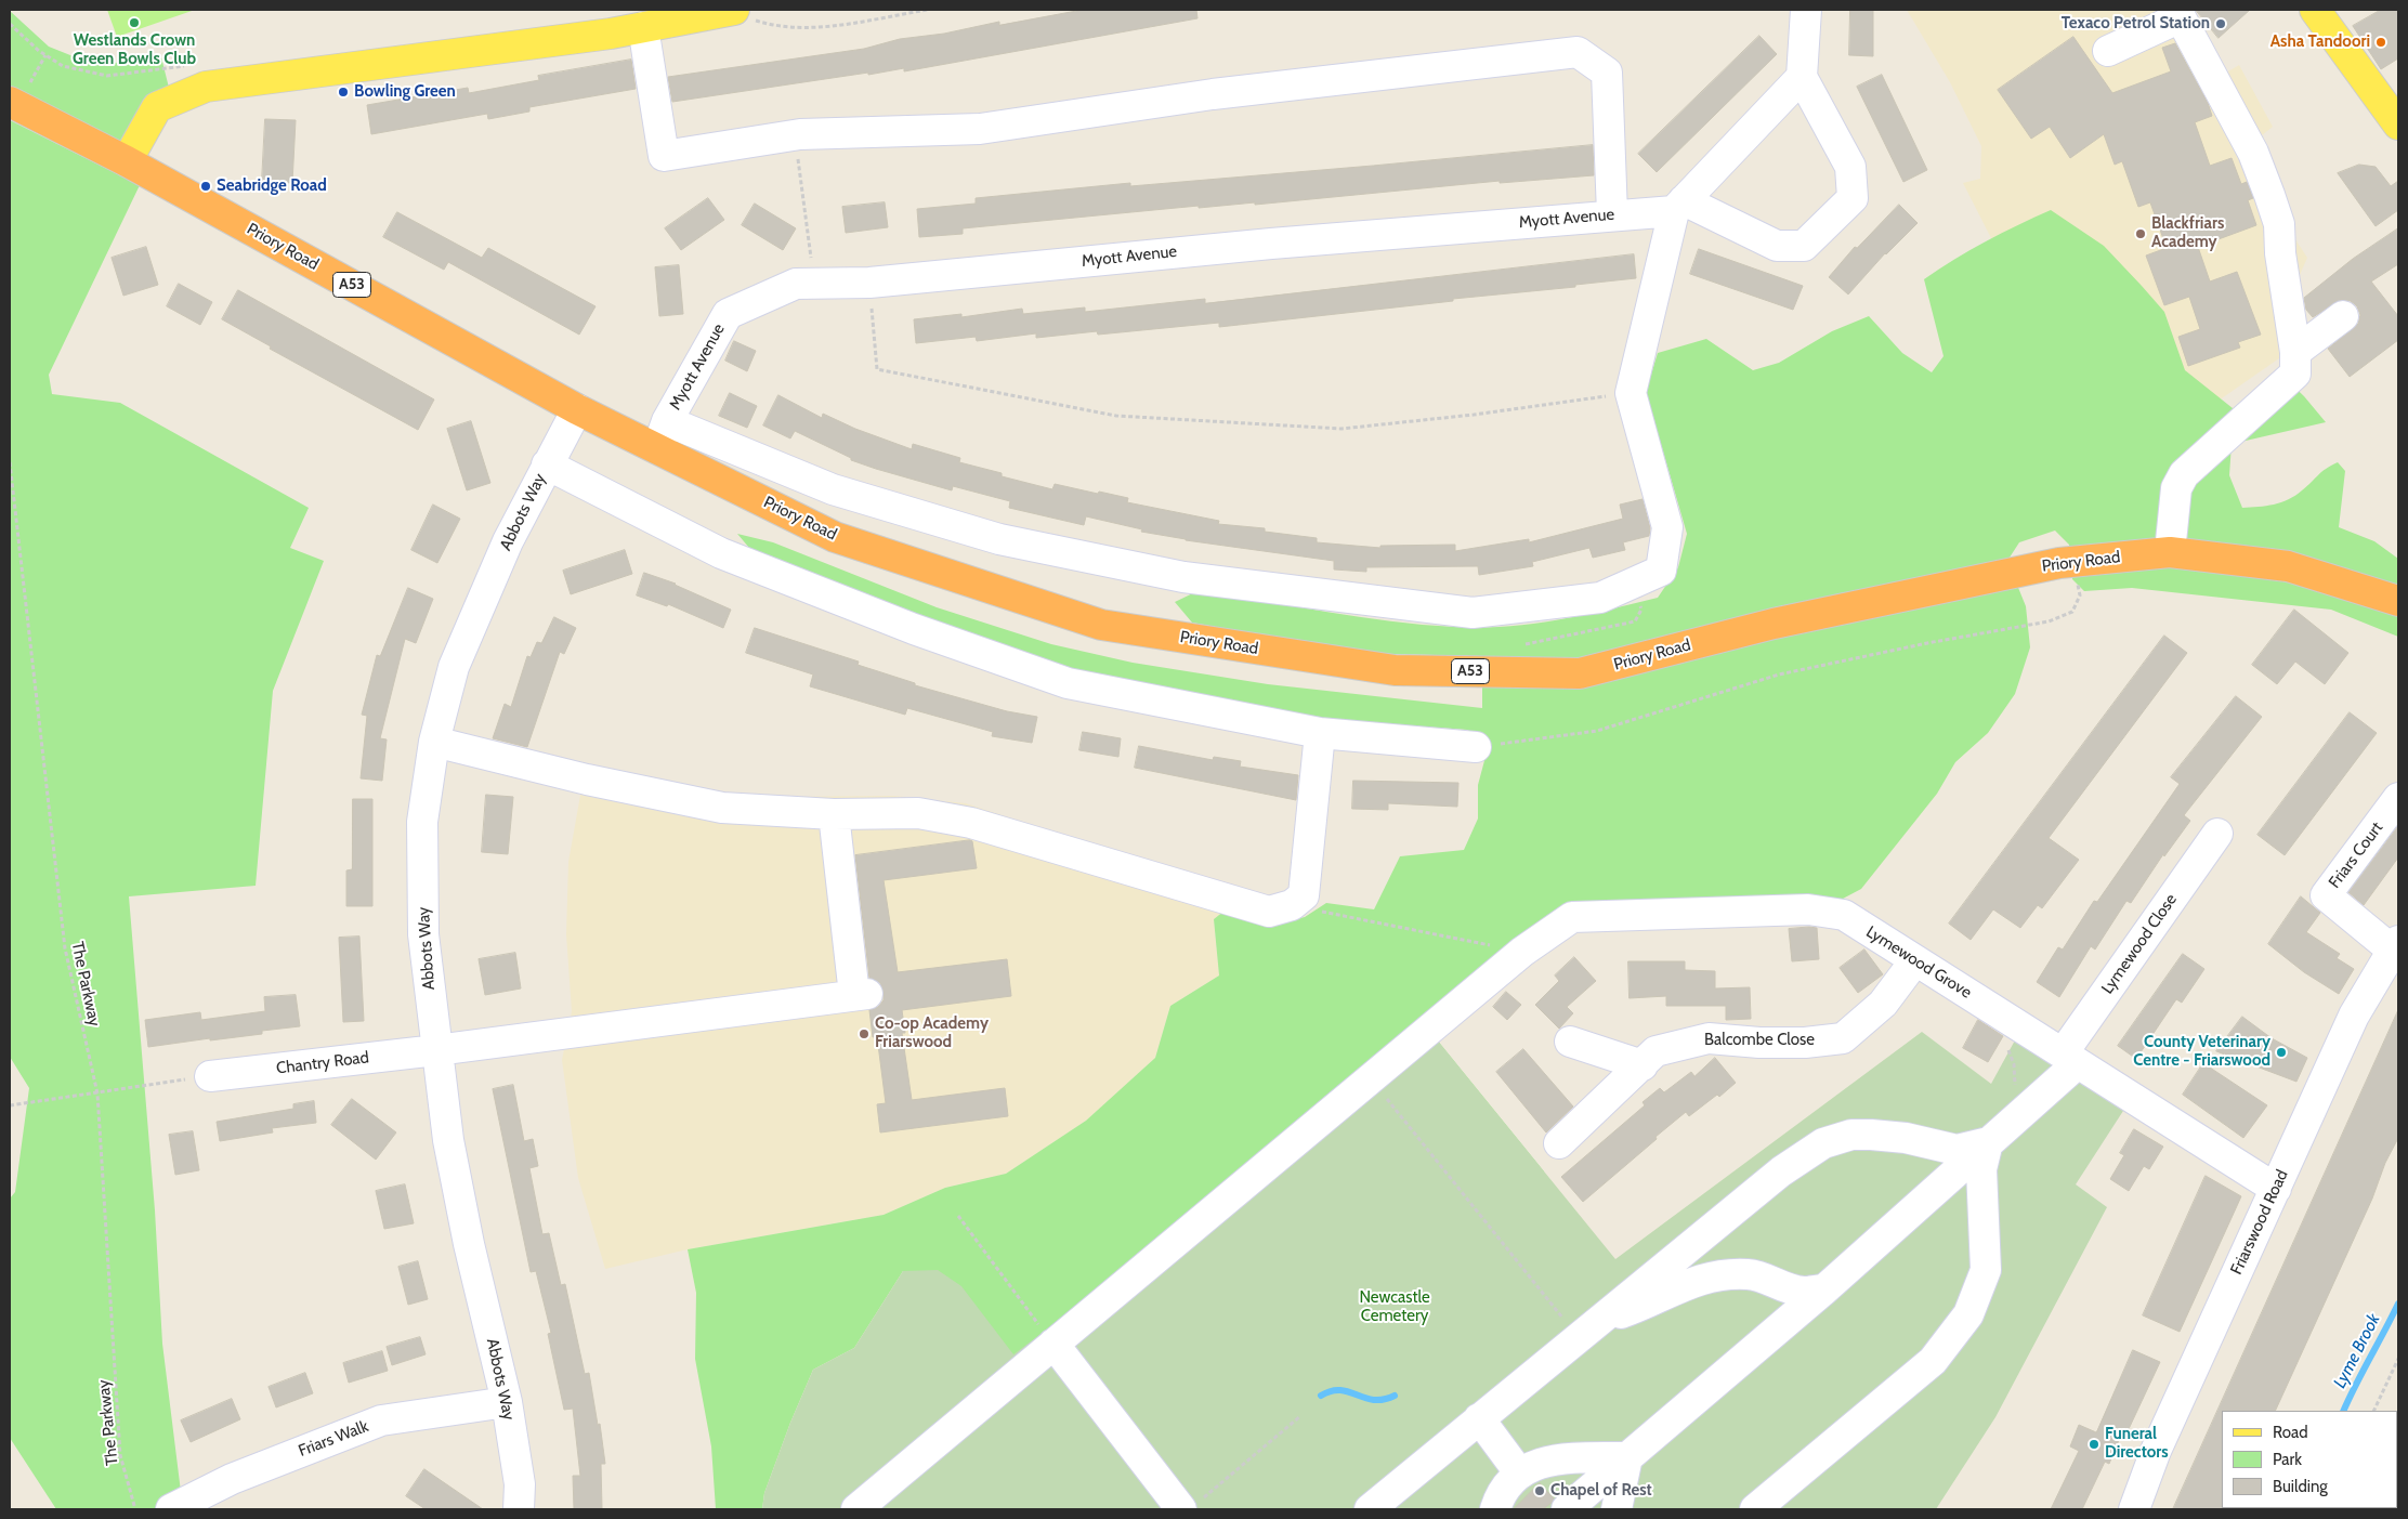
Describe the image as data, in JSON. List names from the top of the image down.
{
  "streets": {
    "highway": ["Priory Road", "A53"],
    "street": [
      "Myott Avenue",
      "Abbots Way",
      "Friars Court",
      "Lymewood Close",
      "Lymewood Grove",
      "Balcombe Close",
      "Chantry Road",
      "Friarswood Road",
      "Friars Walk"
    ],
    "path": ["The Parkway"]
  },
  "crossings": [
    ["Myott Avenue", "Priory Road"],
    ["Priory Road", "A53"],
    ["Priory Road", "Abbots Way"],
    ["Abbots Way", "Chantry Road"],
    ["Abbots Way", "Friars Walk"],
    ["Friars Court", "Friarswood Road"],
    ["Lymewood Close", "Lymewood Grove"],
    ["Lymewood Grove", "Balcombe Close"],
    ["Lymewood Grove", "Friarswood Road"]
  ],
  "water": ["Lyme Brook"],
  "parks": ["Newcastle Cemetery"],
  "places": [
    "Westlands Crown Green Bowls Club",
    "Texaco Petrol Station",
    "Asha Tandoori",
    "Bowling Green",
    "Seabridge Road",
    "Blackfriars Academy",
    "Co-op Academy Friarswood",
    "County Veterinary Centre - Friarswood",
    "Funeral Directors",
    "Chapel of Rest"
  ],
  "legend": ["Road", "Park", "Building"]
}
